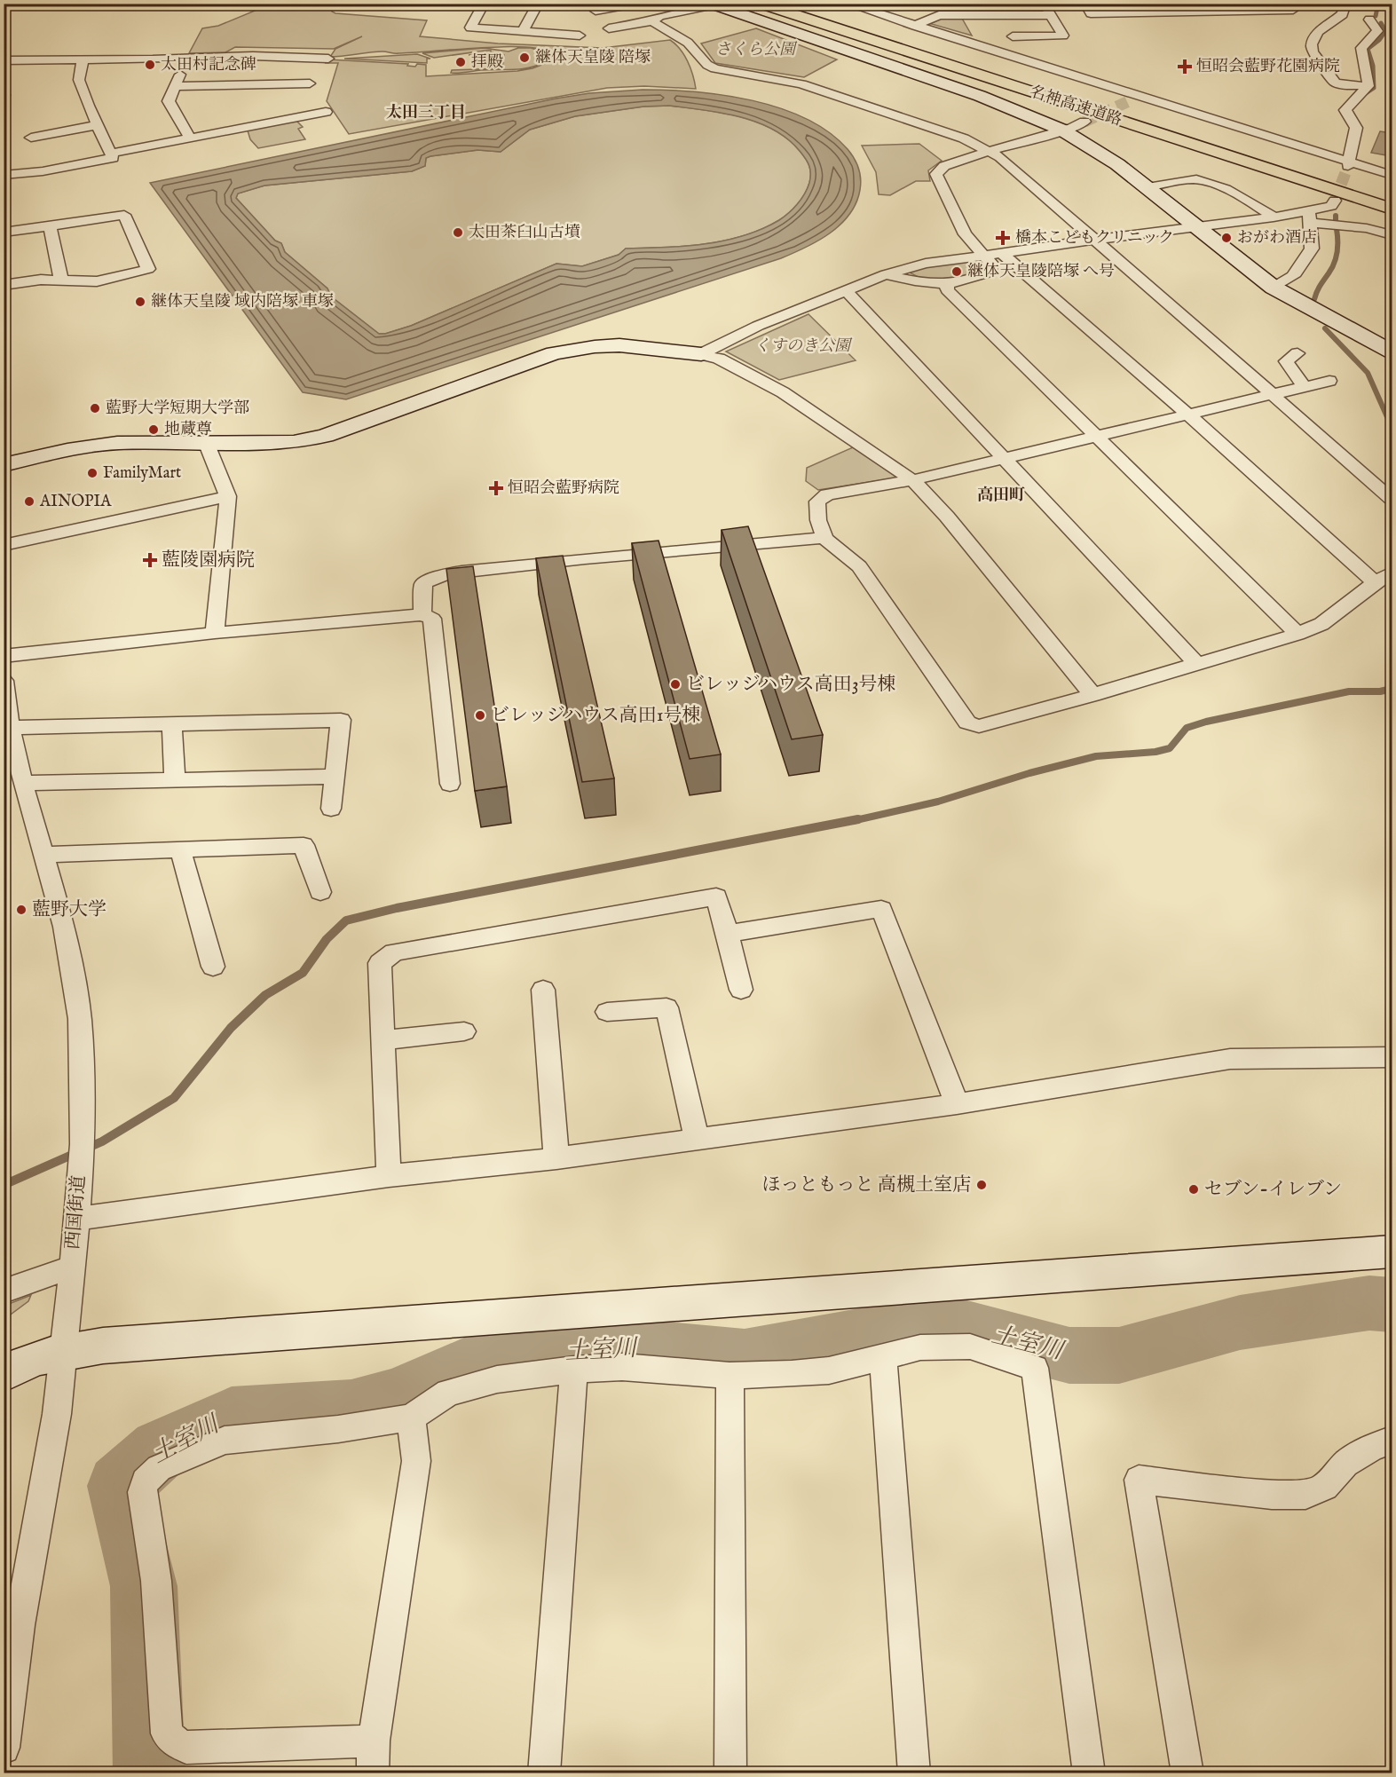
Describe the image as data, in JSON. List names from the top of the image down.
{
  "streets": {
    "highway": ["名神高速道路"],
    "street": ["西国街道"]
  },
  "districts": ["太田三丁目", "高田町"],
  "water": ["土室川"],
  "parks": ["さくら公園", "くすのき公園"],
  "places": {
    "other": [
      "継体天皇陵 陪塚",
      "拝殿",
      "太田村記念碑",
      "太田茶臼山古墳",
      "おがわ酒店",
      "継体天皇陵陪塚 へ号",
      "継体天皇陵 域内陪塚 車塚",
      "藍野大学短期大学部",
      "地蔵尊",
      "FamilyMart",
      "AINOPIA",
      "ビレッジハウス高田3号棟",
      "ビレッジハウス高田1号棟",
      "藍野大学",
      "ほっともっと 高槻土室店",
      "セブン-イレブン"
    ],
    "health": [
      "恒昭会藍野花園病院",
      "橋本こどもクリニック",
      "恒昭会藍野病院",
      "藍陵園病院"
    ]
  }
}
